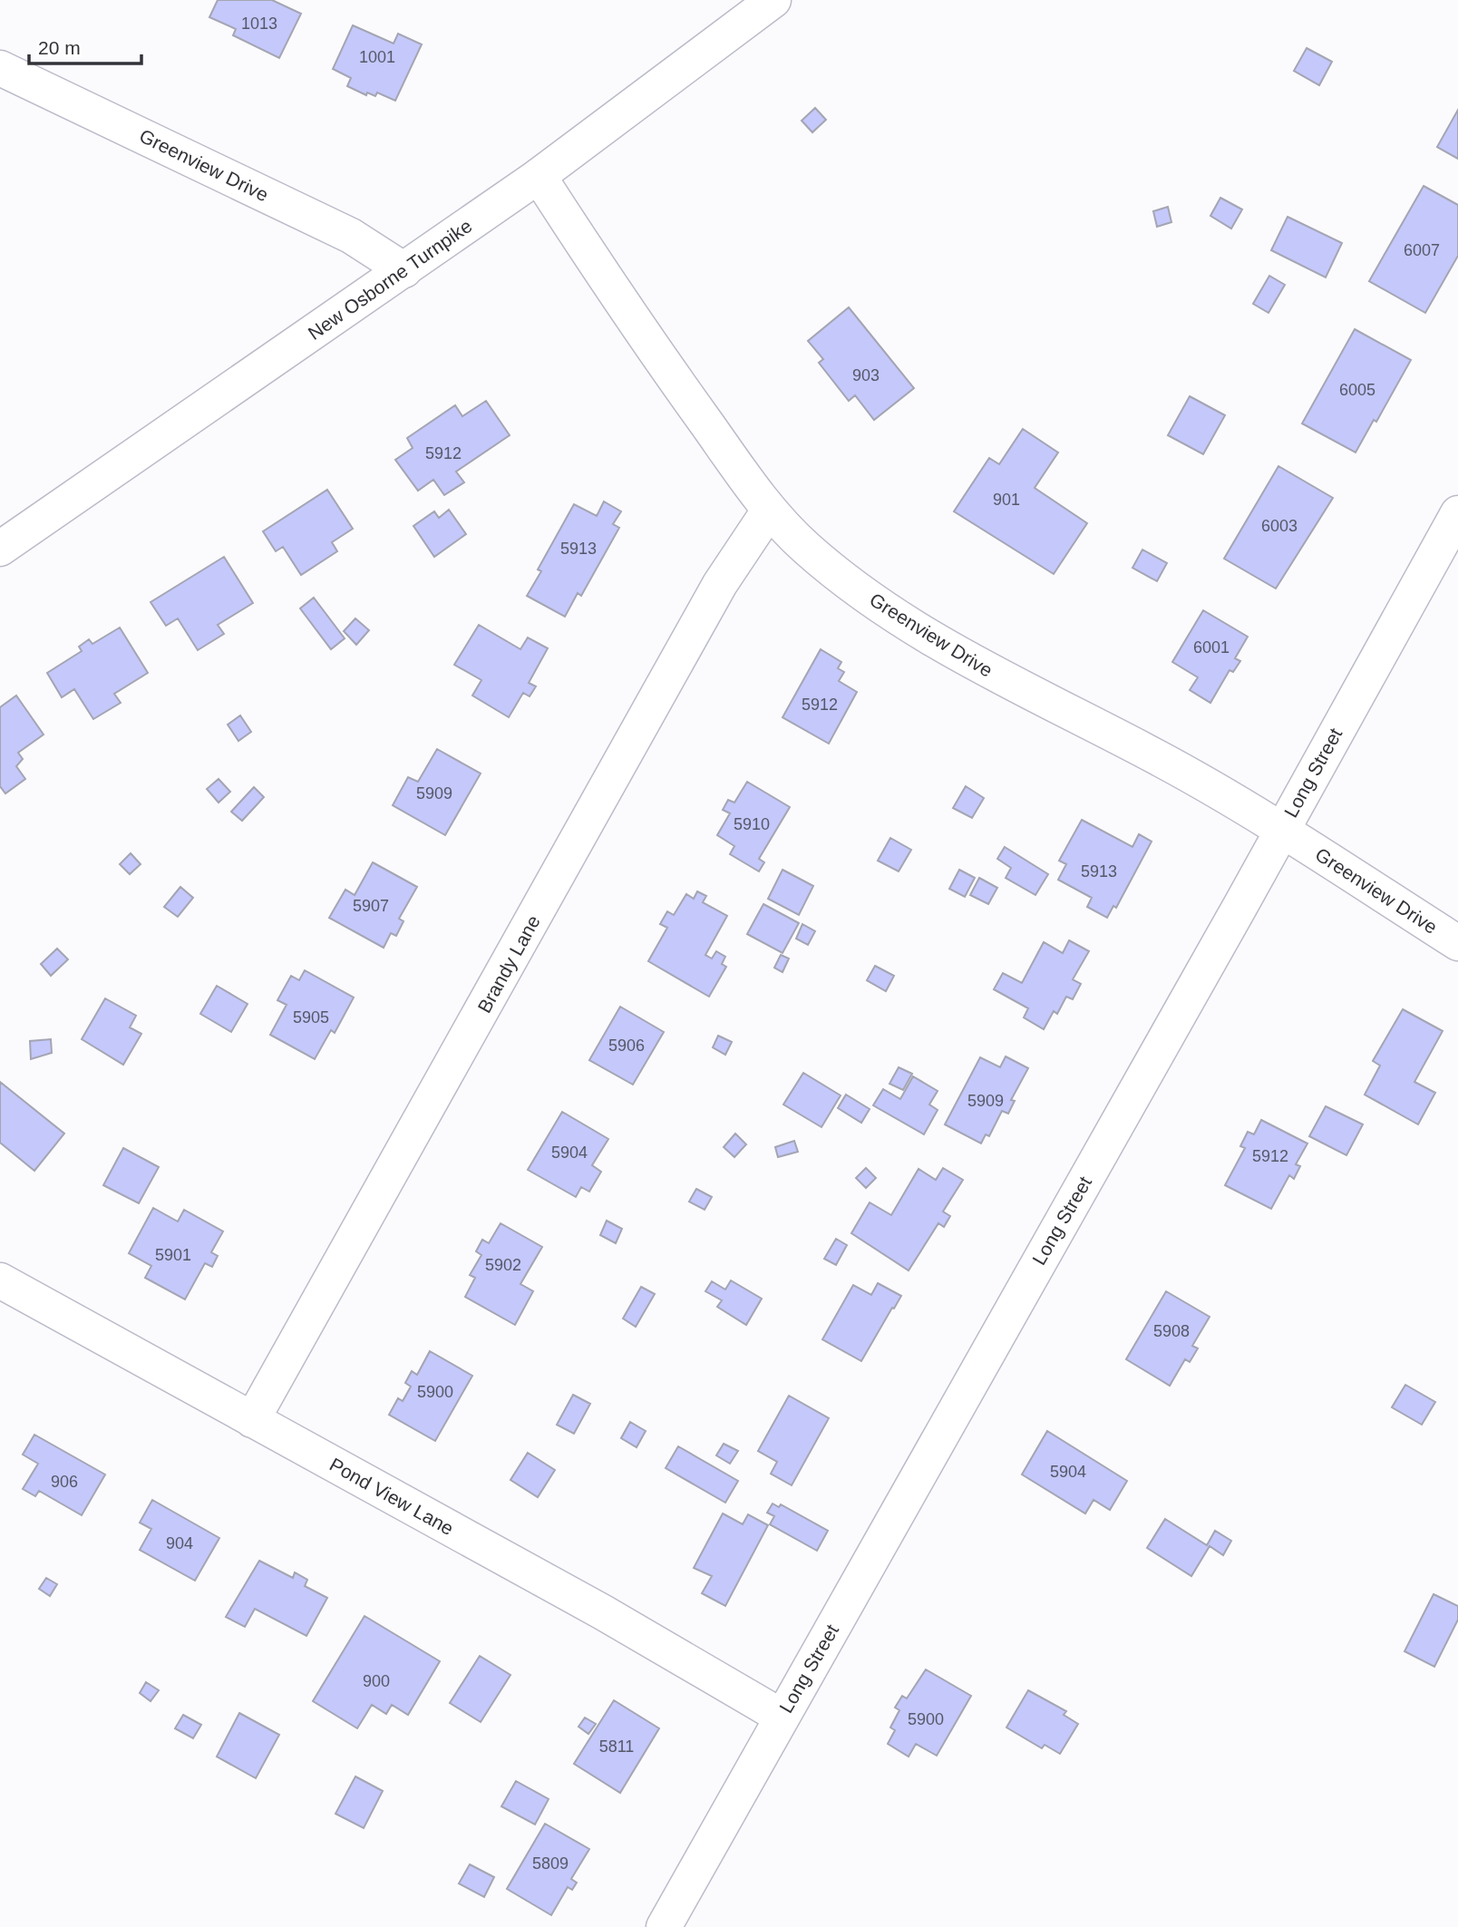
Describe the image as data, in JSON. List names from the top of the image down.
{
  "streets": {
    "street": [
      "Greenview Drive",
      "New Osborne Turnpike",
      "Long Street",
      "Brandy Lane",
      "Pond View Lane"
    ]
  },
  "crossings": [
    ["Greenview Drive", "New Osborne Turnpike"],
    ["Greenview Drive", "Long Street"],
    ["Greenview Drive", "Brandy Lane"],
    ["Long Street", "Pond View Lane"],
    ["Brandy Lane", "Pond View Lane"]
  ],
  "house_numbers": [
    "1013",
    "1001",
    "6007",
    "903",
    "6005",
    "5912",
    "901",
    "6003",
    "5913",
    "6001",
    "5912",
    "5909",
    "5910",
    "5913",
    "5907",
    "5905",
    "5906",
    "5909",
    "5904",
    "5912",
    "5901",
    "5902",
    "5908",
    "5900",
    "5904",
    "906",
    "904",
    "900",
    "5900",
    "5811",
    "5809"
  ],
  "scale_bar": "20 m"
}
